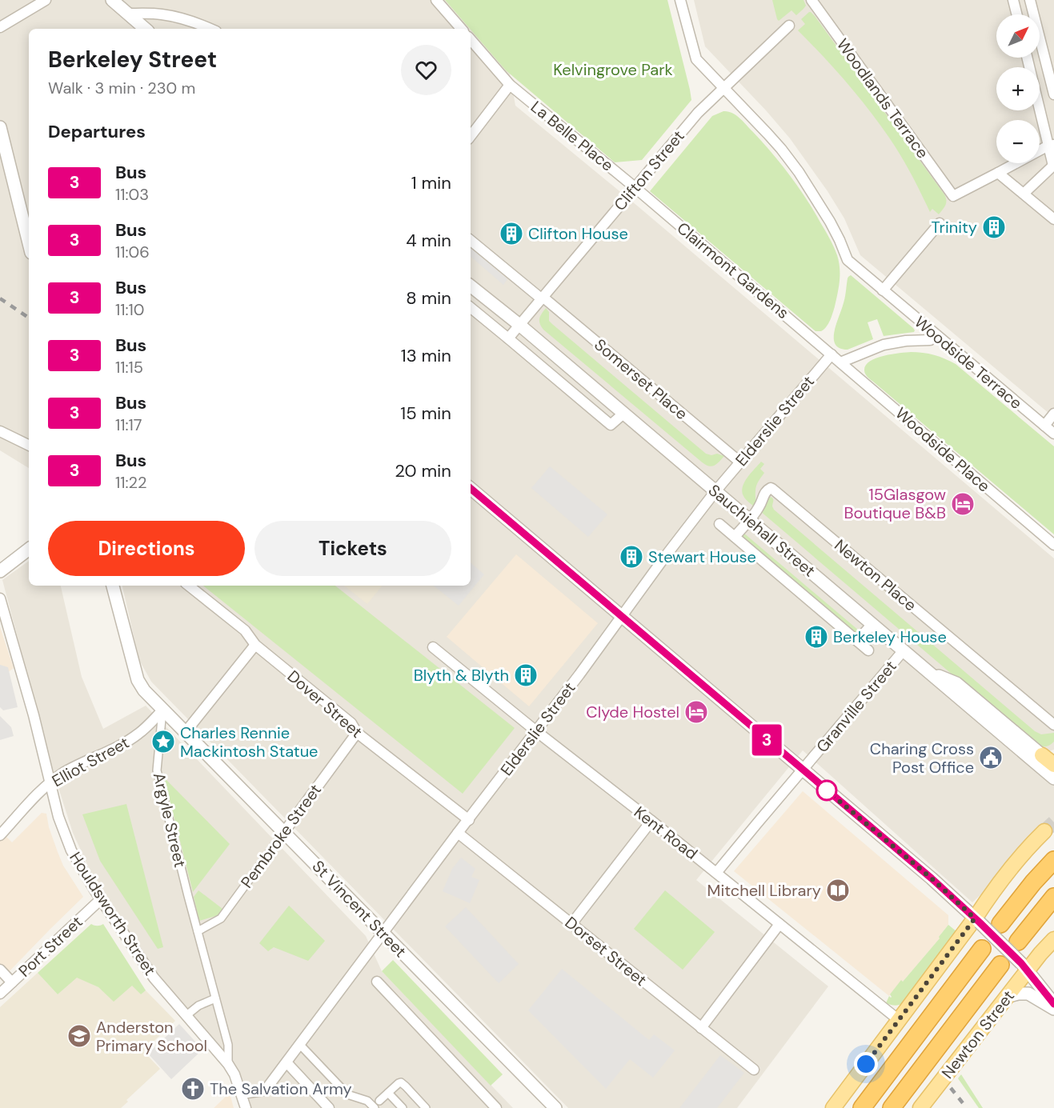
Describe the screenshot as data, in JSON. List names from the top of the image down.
{
  "streets": {
    "main road": ["Newton Street"],
    "street": [
      "Woodlands Terrace",
      "La Belle Place",
      "Clifton Street",
      "Clairmont Gardens",
      "Woodside Terrace",
      "Somerset Place",
      "Elderslie Street",
      "Woodside Place",
      "Sauchiehall Street",
      "Newton Place",
      "Dover Street",
      "Granville Street",
      "Elliot Street",
      "Argyle Street",
      "Kent Road",
      "Pembroke Street",
      "St Vincent Street",
      "Houldsworth Street",
      "Port Street",
      "Dorset Street"
    ]
  },
  "crossings": [
    ["La Belle Place", "Clifton Street"],
    ["La Belle Place", "Clairmont Gardens"],
    ["Clifton Street", "Clairmont Gardens"],
    ["Clifton Street", "Woodside Terrace"],
    ["Clifton Street", "Somerset Place"],
    ["Clifton Street", "Sauchiehall Street"],
    ["Clairmont Gardens", "Elderslie Street"],
    ["Clairmont Gardens", "Woodside Place"],
    ["Somerset Place", "Elderslie Street"],
    ["Elderslie Street", "Woodside Place"],
    ["Elderslie Street", "Sauchiehall Street"],
    ["Elderslie Street", "Dover Street"],
    ["Elderslie Street", "Kent Road"],
    ["Elderslie Street", "St Vincent Street"],
    ["Elderslie Street", "Houldsworth Street"],
    ["Elderslie Street", "Dorset Street"],
    ["Sauchiehall Street", "Newton Place"],
    ["Sauchiehall Street", "Granville Street"],
    ["Dover Street", "Pembroke Street"],
    ["Granville Street", "Kent Road"],
    ["Elliot Street", "Argyle Street"],
    ["Elliot Street", "St Vincent Street"],
    ["Elliot Street", "Houldsworth Street"],
    ["Argyle Street", "Pembroke Street"],
    ["Argyle Street", "St Vincent Street"],
    ["Argyle Street", "Houldsworth Street"],
    ["Pembroke Street", "St Vincent Street"],
    ["Houldsworth Street", "Port Street"]
  ],
  "parks": ["Kelvingrove Park"],
  "places": {
    "building": [
      "Trinity",
      "Clifton House",
      "Stewart House",
      "Berkeley House",
      "Blyth & Blyth"
    ],
    "hotel": ["15Glasgow Boutique B&B", "Clyde Hostel"],
    "place": ["Charles Rennie Mackintosh Statue"],
    "public building": ["Charing Cross Post Office"],
    "library": ["Mitchell Library"],
    "school or university": ["Anderston Primary School"],
    "church": ["The Salvation Army"]
  },
  "lines": ["bus line 3"],
  "north": "top right",
  "page": {
    "on_map": "3",
    "map_buttons": ["+", "−"],
    "heading": [
      ["Berkeley Street", "Walk · 3 min · 230 m"],
      "Departures"
    ],
    "list": [
      {
        "mark": "3",
        "name": "Bus",
        "note": "11:03",
        "value": "1 min"
      },
      {
        "mark": "3",
        "name": "Bus",
        "note": "11:06",
        "value": "4 min"
      },
      {
        "mark": "3",
        "name": "Bus",
        "note": "11:10",
        "value": "8 min"
      },
      {
        "mark": "3",
        "name": "Bus",
        "note": "11:15",
        "value": "13 min"
      },
      {
        "mark": "3",
        "name": "Bus",
        "note": "11:17",
        "value": "15 min"
      },
      {
        "mark": "3",
        "name": "Bus",
        "note": "11:22",
        "value": "20 min"
      }
    ],
    "buttons": ["Directions", "Tickets"]
  }
}
